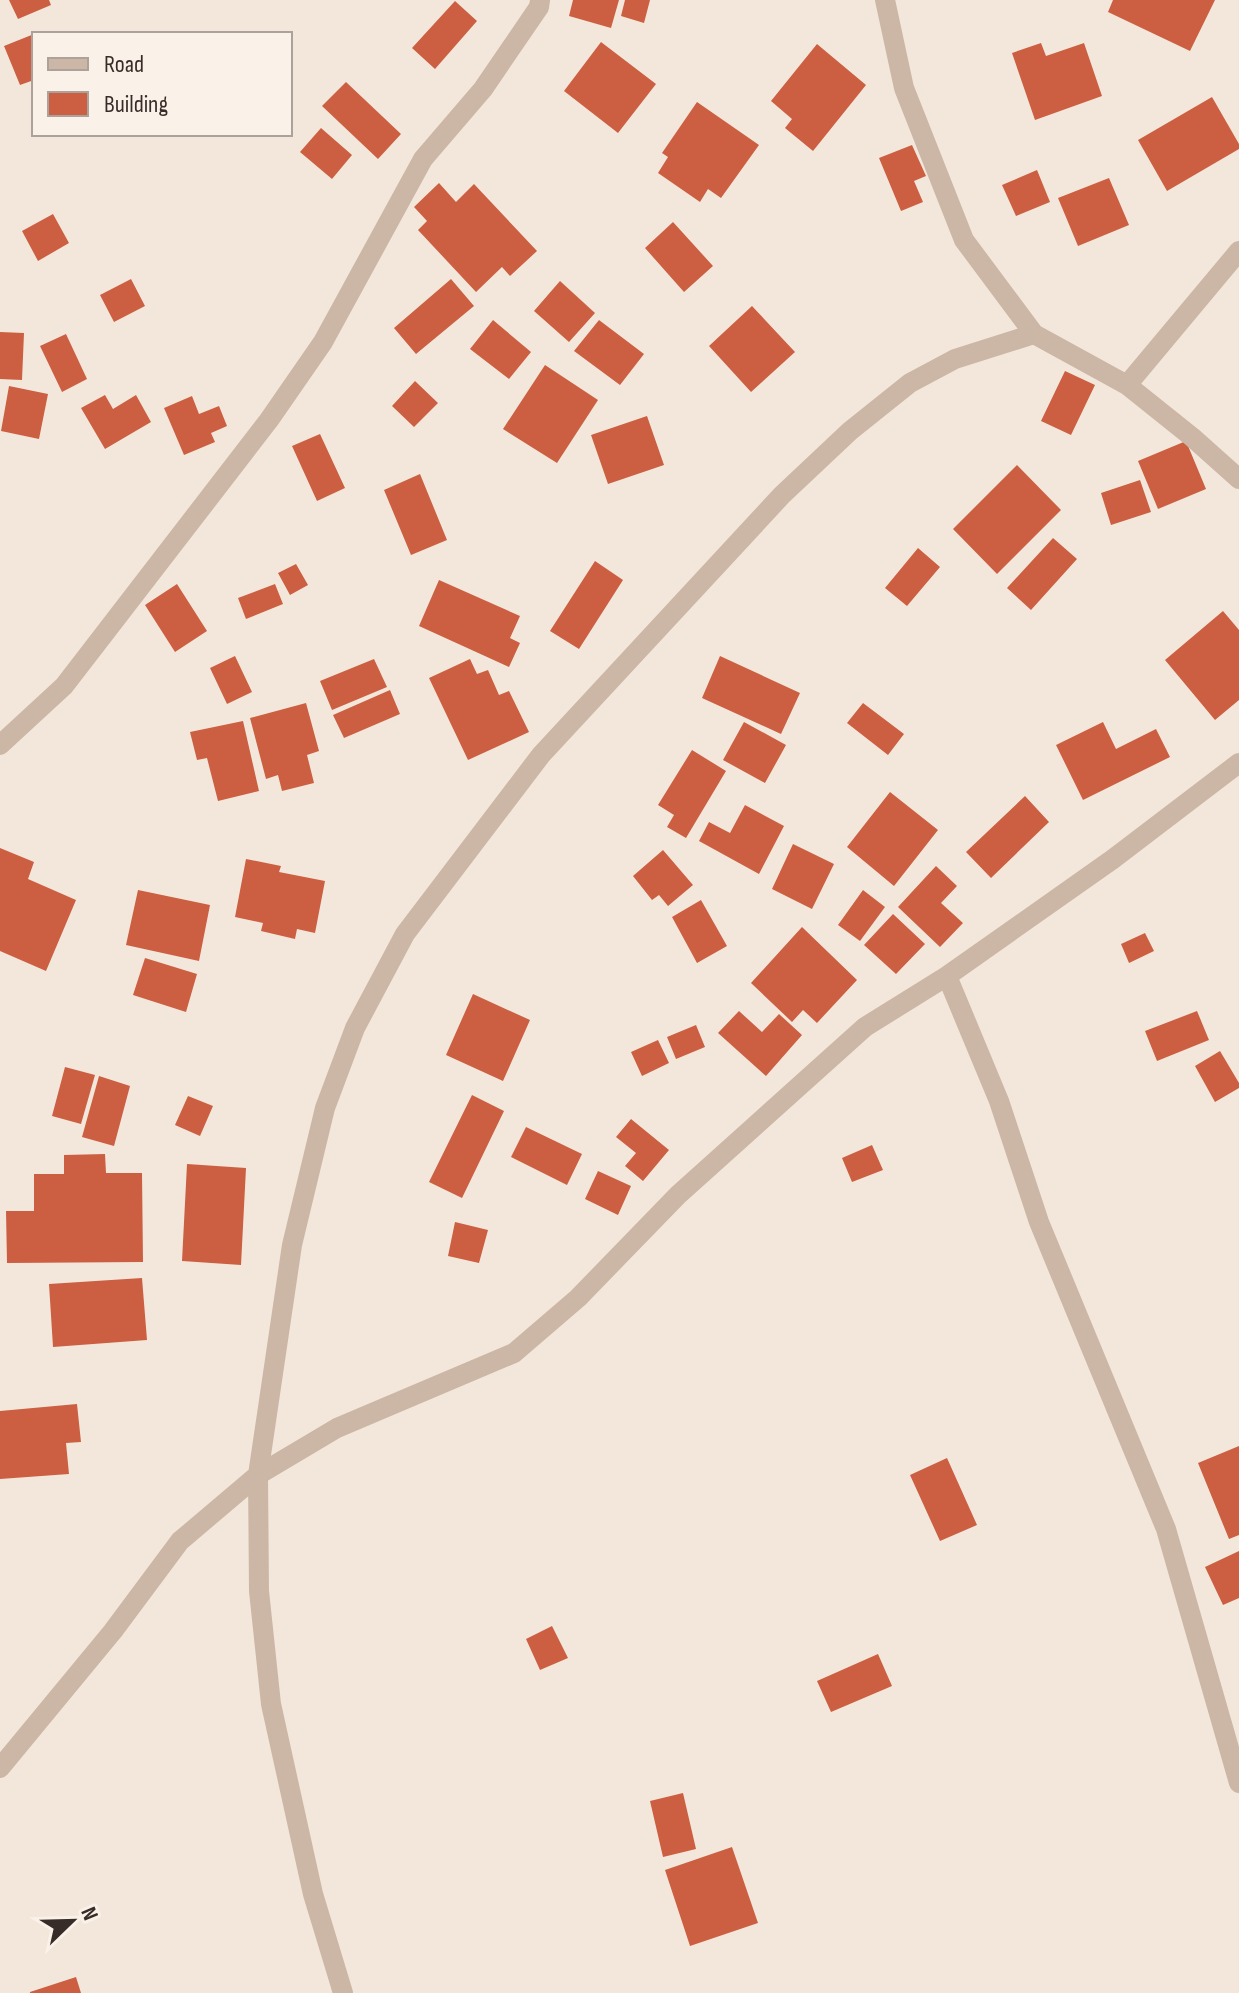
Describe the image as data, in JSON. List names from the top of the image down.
{
  "legend": ["Road", "Building"],
  "north": "top right"
}
